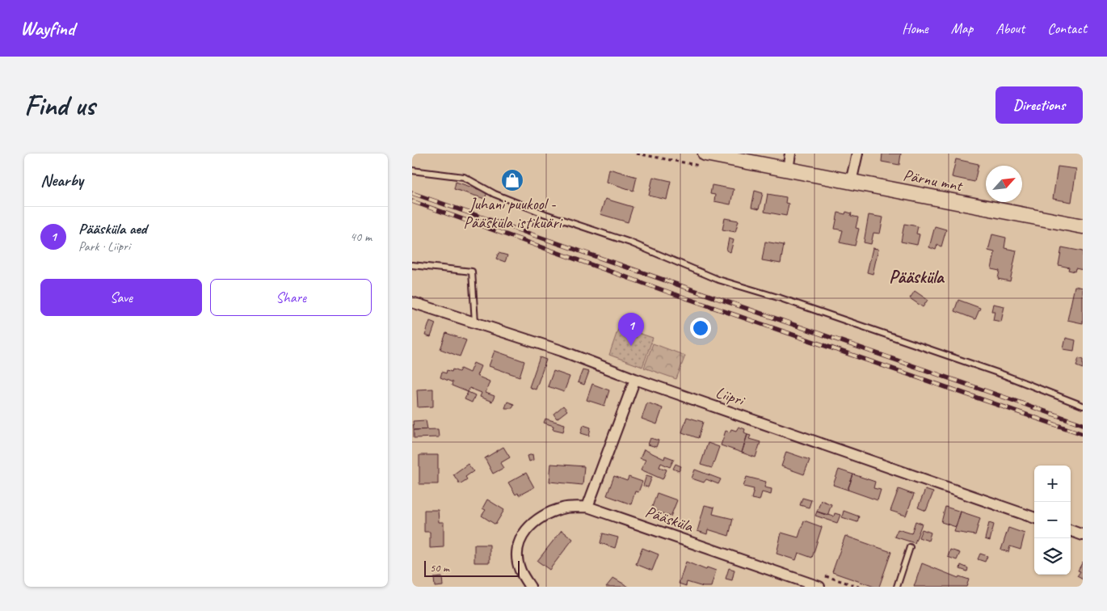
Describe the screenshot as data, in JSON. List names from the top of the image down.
{
  "streets": {
    "main road": ["Pärnu mnt"],
    "street": ["Liipri", "Pääsküla"]
  },
  "districts": ["Pääsküla"],
  "places": {
    "shop": ["Juhani puukool - Pääsküla istikuäri"]
  },
  "scale_bar": "50 m",
  "north": "top right",
  "page": {
    "header": "Wayfind",
    "nav": [
      "Home",
      "Map",
      "About",
      "Contact"
    ],
    "buttons": [
      "Directions",
      ["Save", "Share"]
    ],
    "title": "Find us",
    "heading": "Nearby",
    "list": [
      {
        "mark": "1",
        "name": "Pääsküla aed",
        "note": "Park · Liipri",
        "value": "40 m"
      }
    ],
    "pins": "1",
    "map_buttons": ["+", "−"],
    "scale": "50 m"
  }
}
